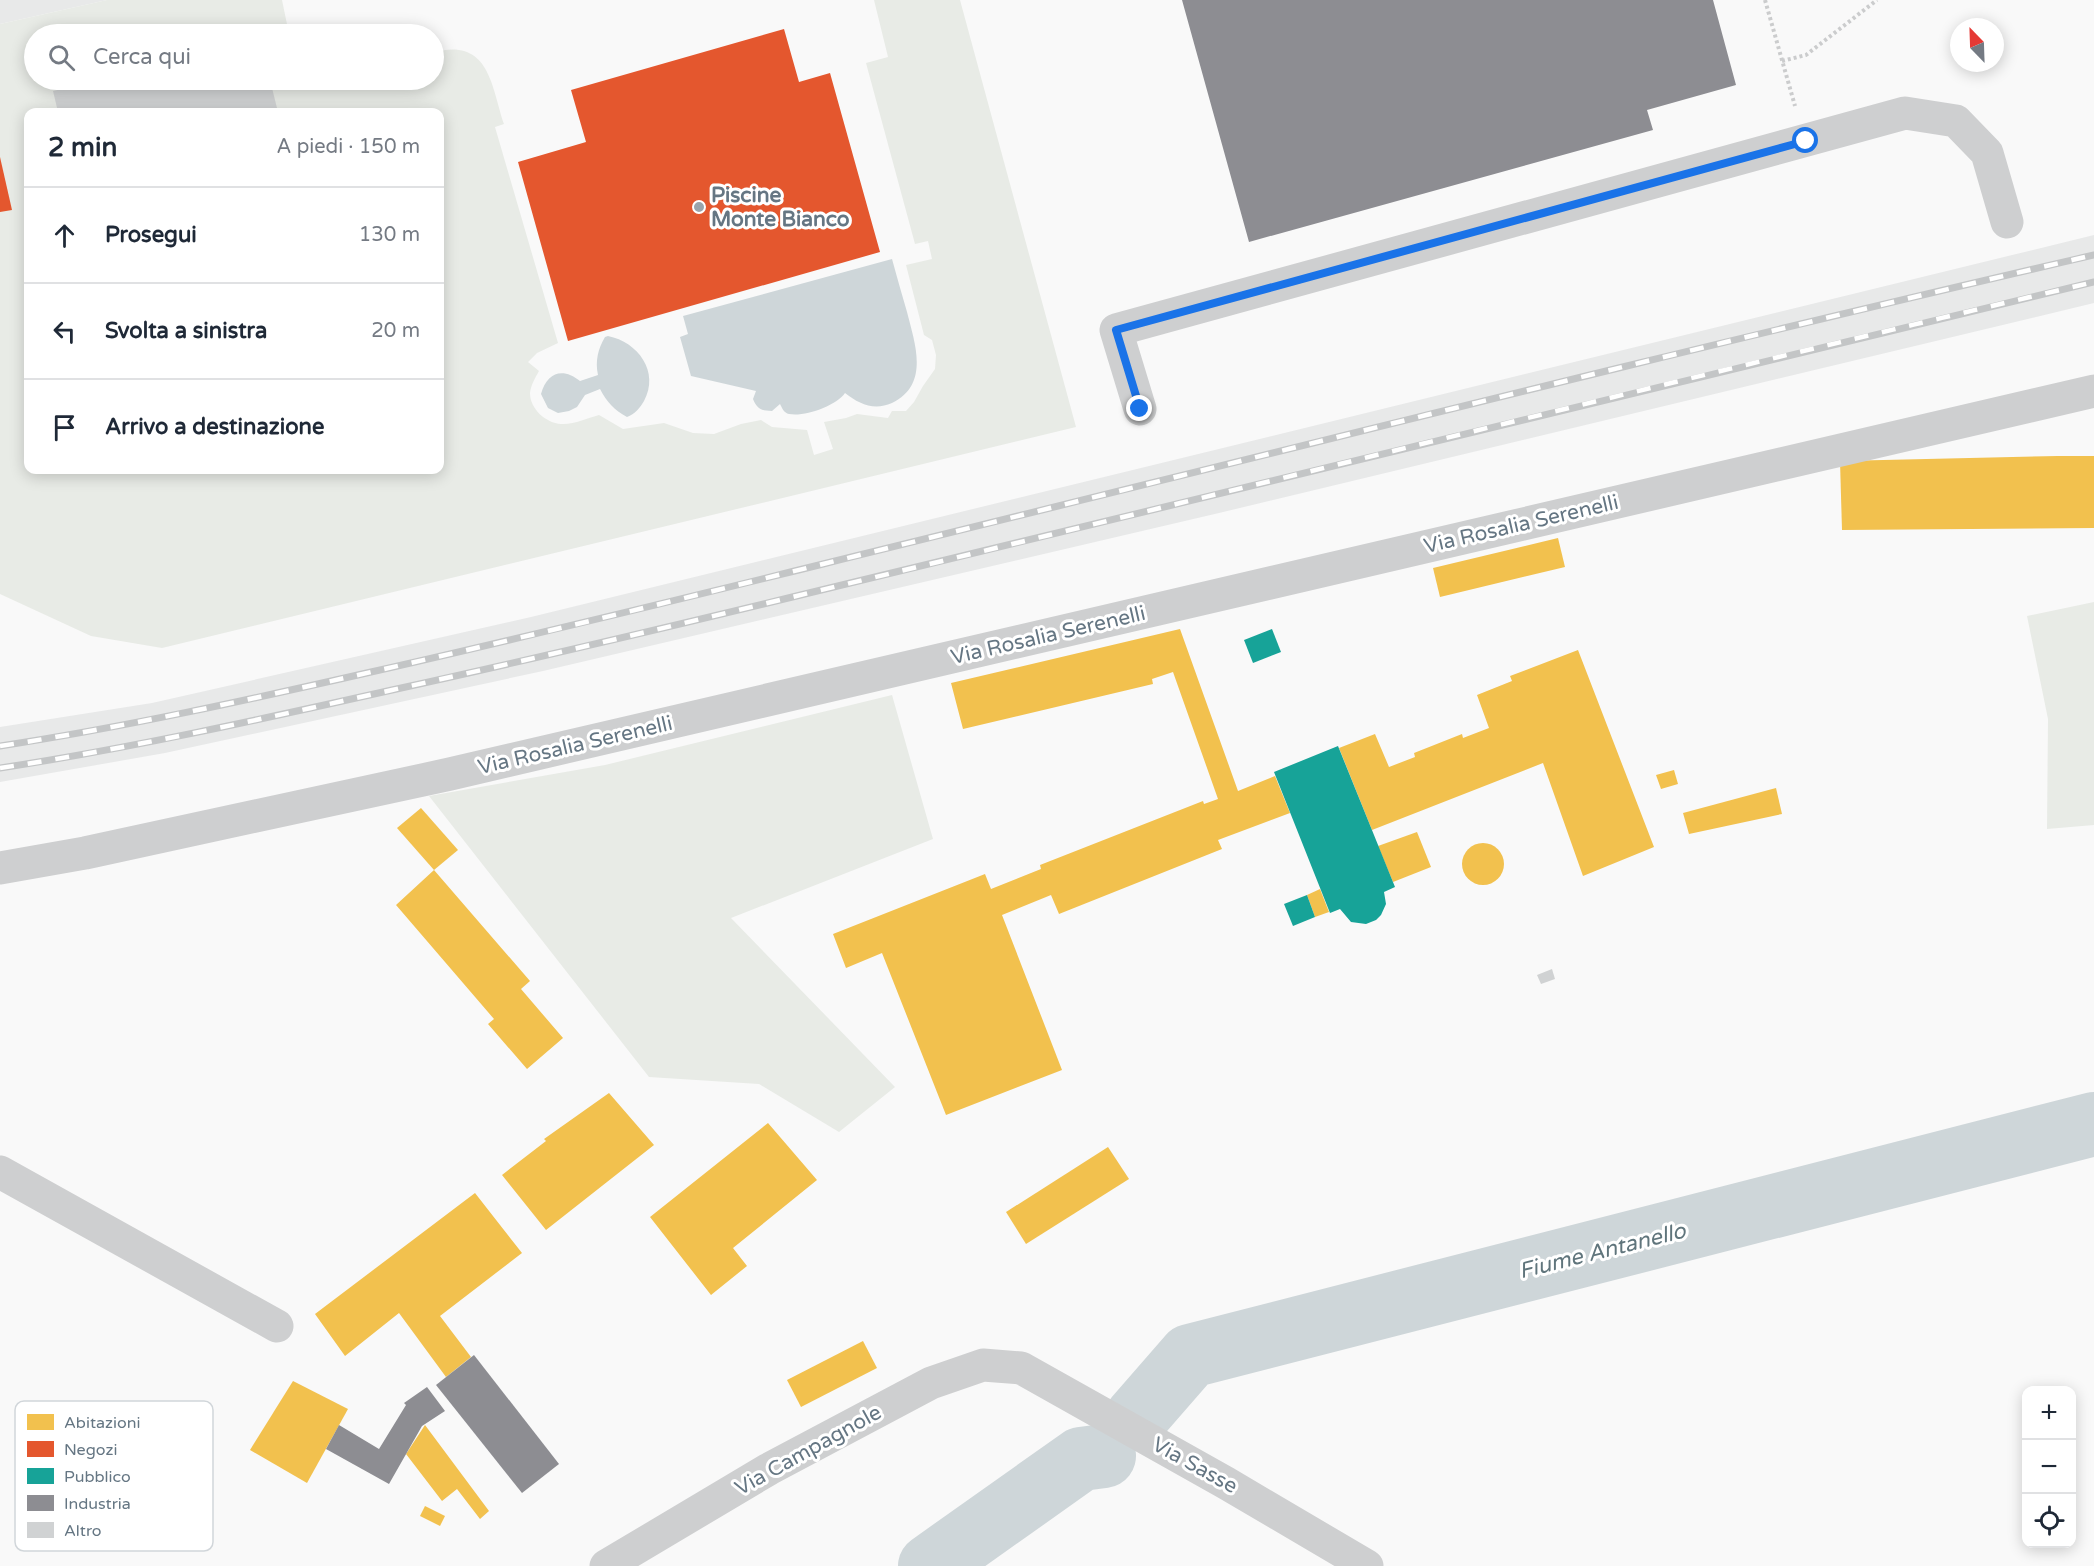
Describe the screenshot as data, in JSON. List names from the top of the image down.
{
  "streets": {
    "street": ["Via Rosalia Serenelli", "Via Campagnole", "Via Sasse"]
  },
  "crossings": [
    ["Via Campagnole", "Via Sasse"]
  ],
  "water": ["Fiume Antanello"],
  "places": ["Piscine Monte Bianco"],
  "legend": [
    "Abitazioni",
    "Negozi",
    "Pubblico",
    "Industria",
    "Altro"
  ],
  "north": "top left",
  "page": {
    "search": "Cerca qui",
    "heading": ["2 min", "A piedi · 150 m"],
    "list": [
      ["Prosegui", "130 m"],
      ["Svolta a sinistra", "20 m"],
      "Arrivo a destinazione"
    ],
    "map_buttons": ["+", "−"]
  }
}
